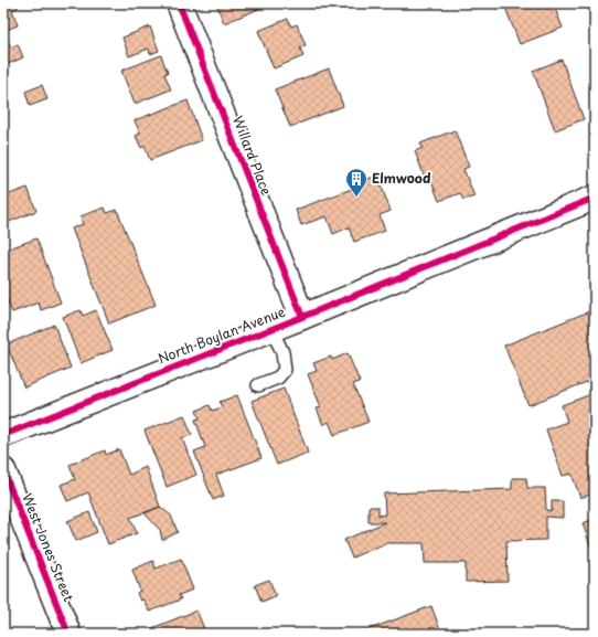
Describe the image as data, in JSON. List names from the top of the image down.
{
  "streets": {
    "street": ["Willard Place", "North Boylan Avenue", "West Jones Street"]
  },
  "crossings": [
    ["Willard Place", "North Boylan Avenue"]
  ],
  "places": {
    "building": ["Elmwood"]
  }
}
